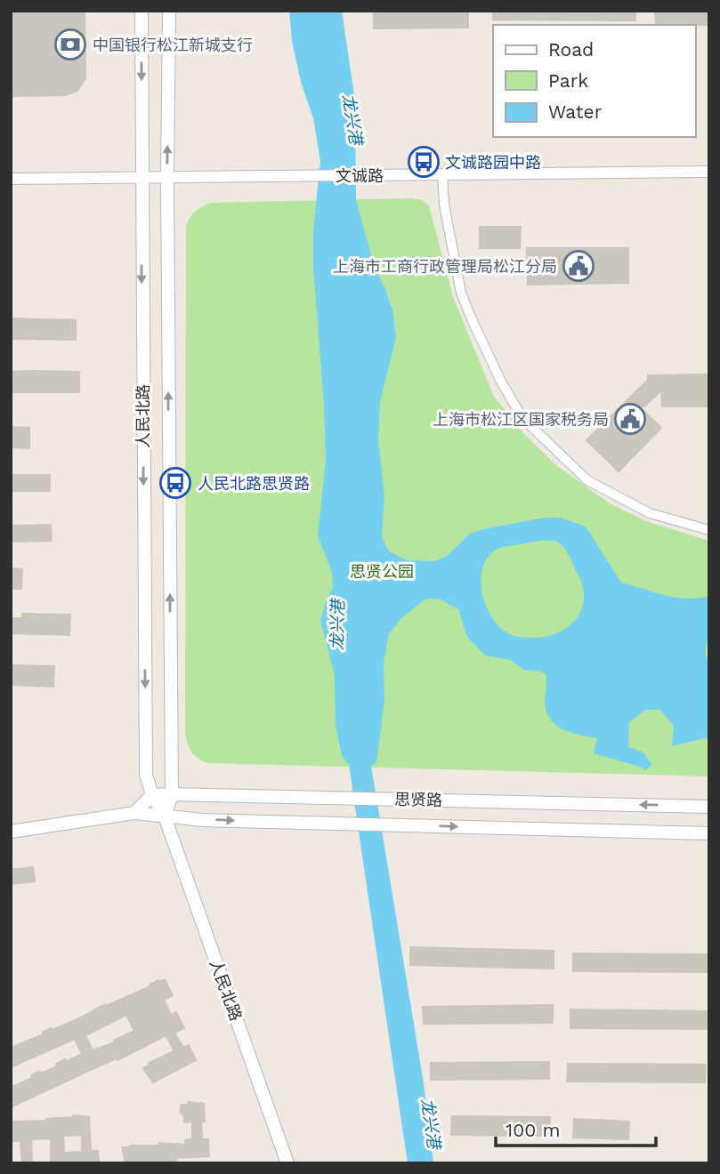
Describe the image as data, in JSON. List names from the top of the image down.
{
  "streets": {
    "main road": ["人民北路", "思贤路"],
    "street": ["文诚路"]
  },
  "crossings": [
    ["文诚路", "人民北路"],
    ["人民北路", "思贤路"]
  ],
  "water": ["龙兴港"],
  "parks": ["思贤公园"],
  "places": {
    "bank": ["中国银行松江新城支行"],
    "bus stop": ["文诚路园中路", "人民北路思贤路"],
    "public building": ["上海市工商行政管理局松江分局", "上海市松江区国家税务局"]
  },
  "legend": ["Road", "Park", "Water"],
  "scale_bar": "100 m"
}
